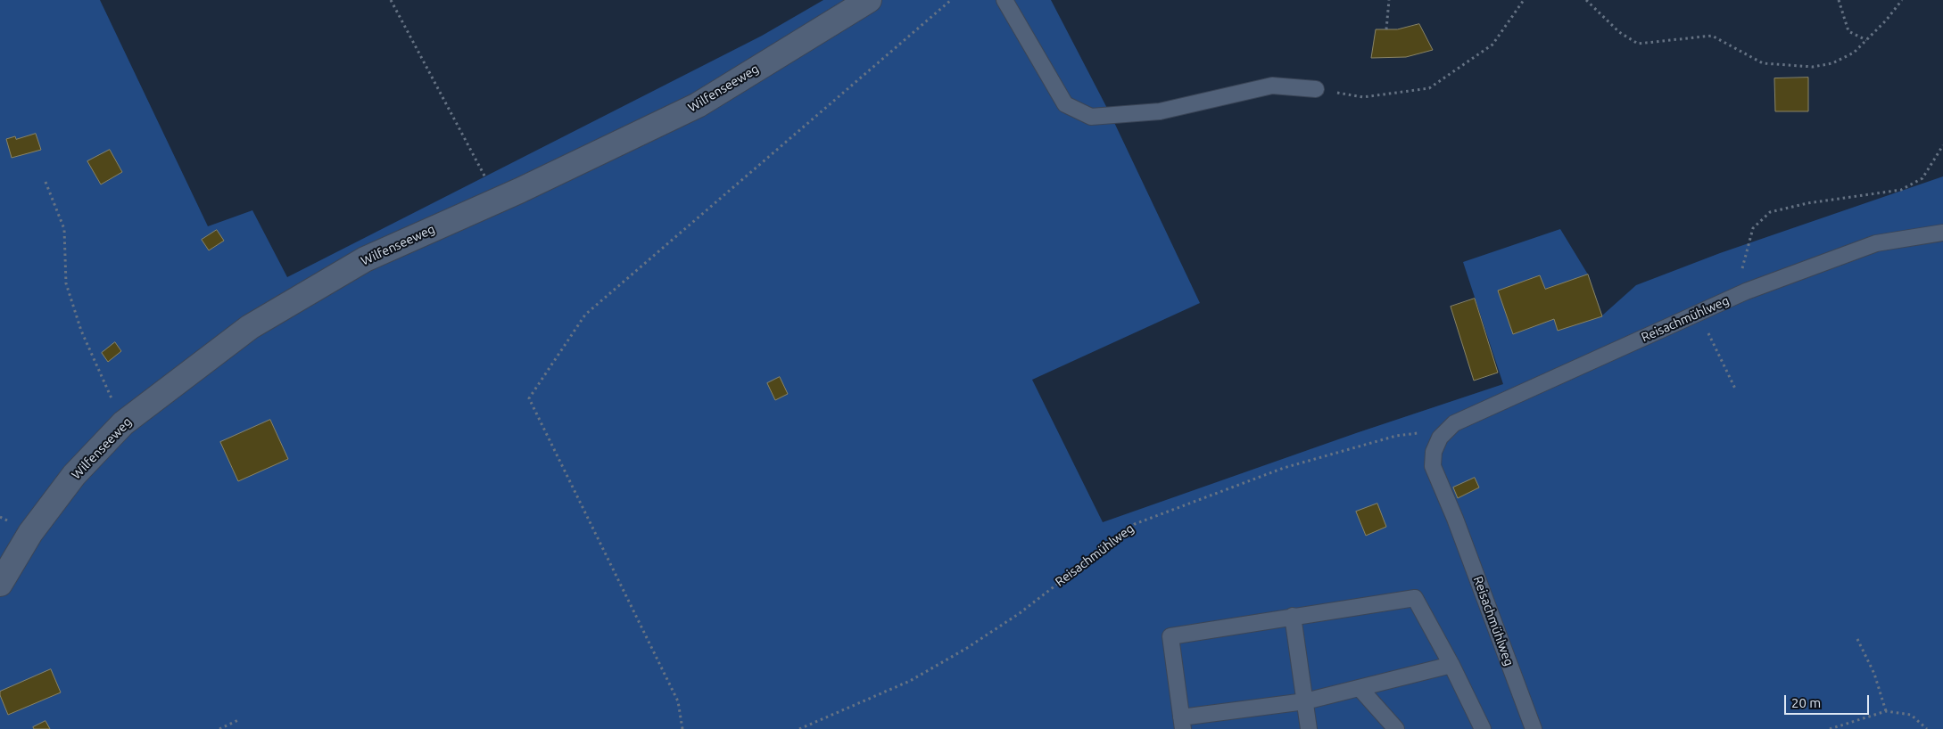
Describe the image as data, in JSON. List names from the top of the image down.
{
  "streets": {
    "street": ["Wilfenseeweg"],
    "lane": ["Reisachmühlweg"]
  },
  "scale_bar": "20 m"
}
